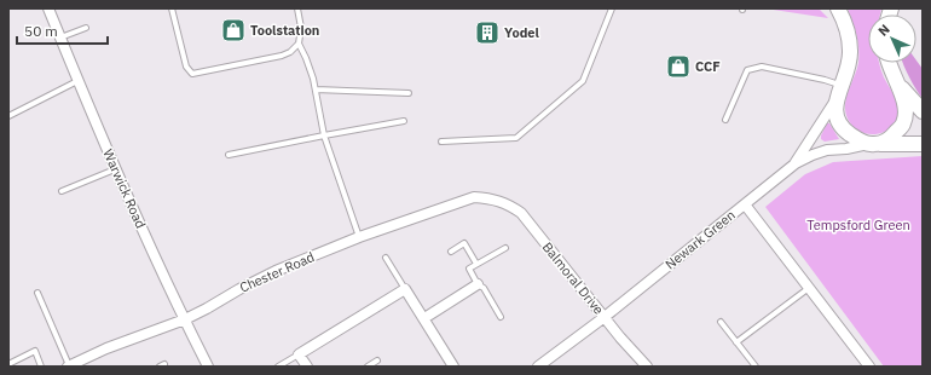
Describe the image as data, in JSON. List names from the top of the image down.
{
  "streets": {
    "street": [
      "Warwick Road",
      "Newark Green",
      "Chester Road",
      "Balmoral Drive"
    ]
  },
  "crossings": [
    ["Warwick Road", "Chester Road"],
    ["Newark Green", "Balmoral Drive"],
    ["Chester Road", "Balmoral Drive"]
  ],
  "parks": ["Tempsford Green"],
  "places": {
    "shop": ["Toolstation", "CCF"],
    "building": ["Yodel"]
  },
  "scale_bar": "50 m",
  "north": "top left"
}
